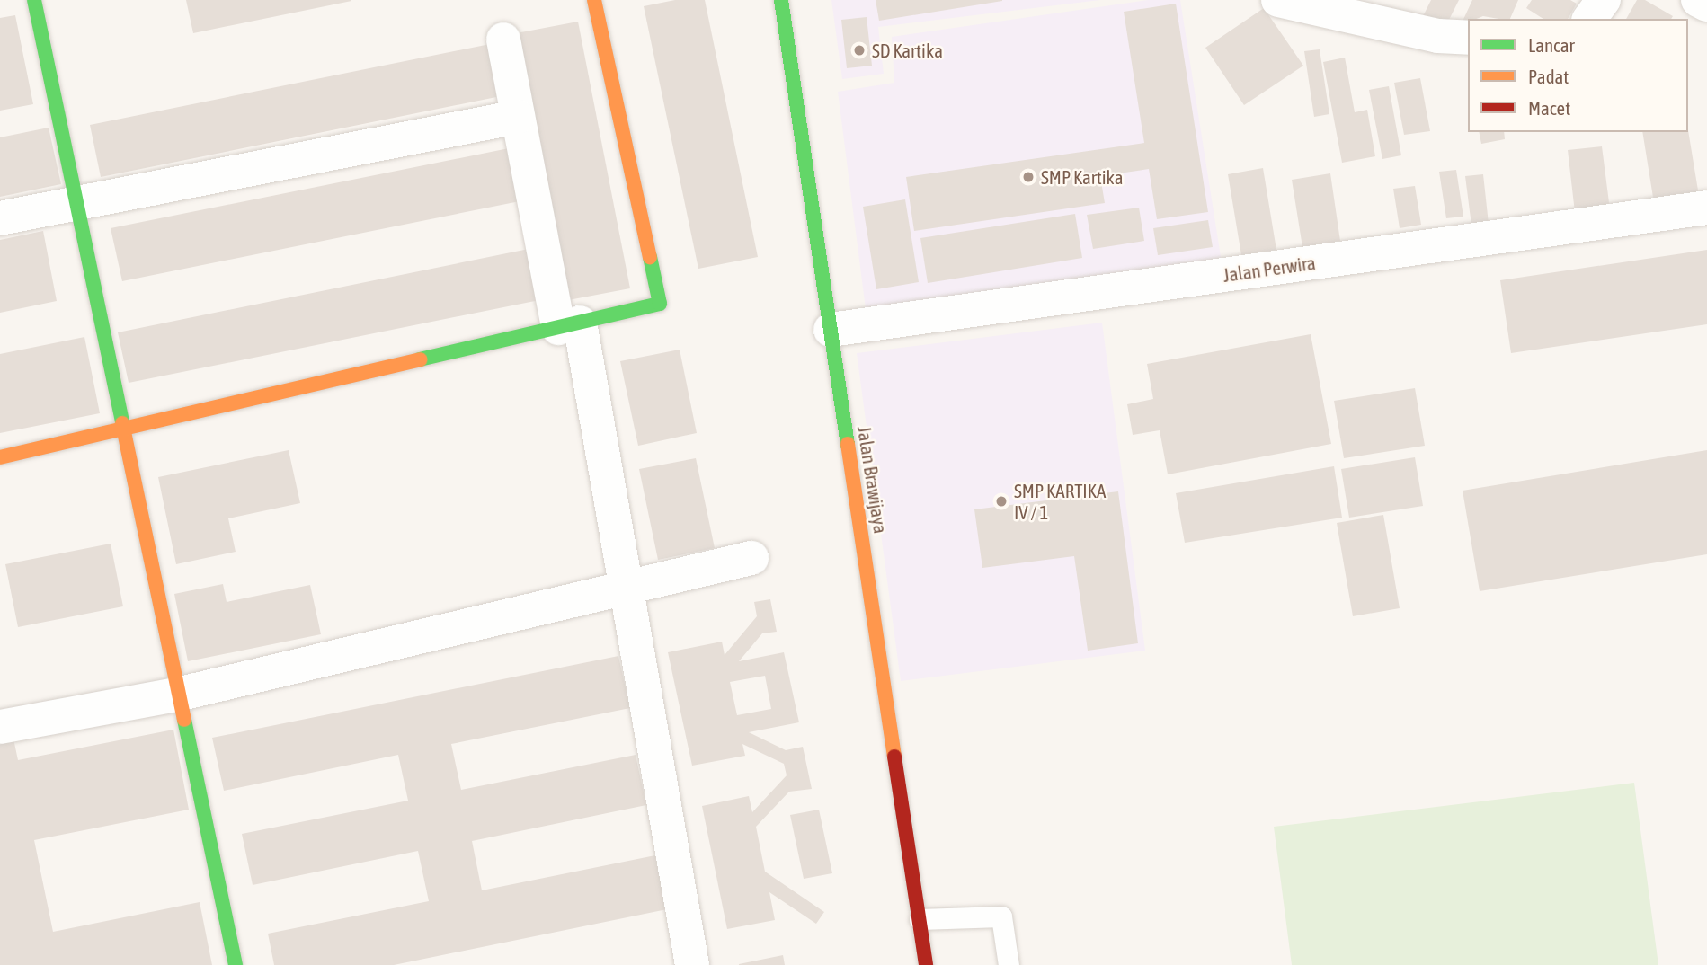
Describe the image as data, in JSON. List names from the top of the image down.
{
  "streets": {
    "street": ["Jalan Perwira", "Jalan Brawijaya"]
  },
  "crossings": [
    ["Jalan Perwira", "Jalan Brawijaya"]
  ],
  "places": ["SD Kartika", "SMP Kartika", "SMP KARTIKA IV / 1"],
  "legend": ["Lancar", "Padat", "Macet"]
}
